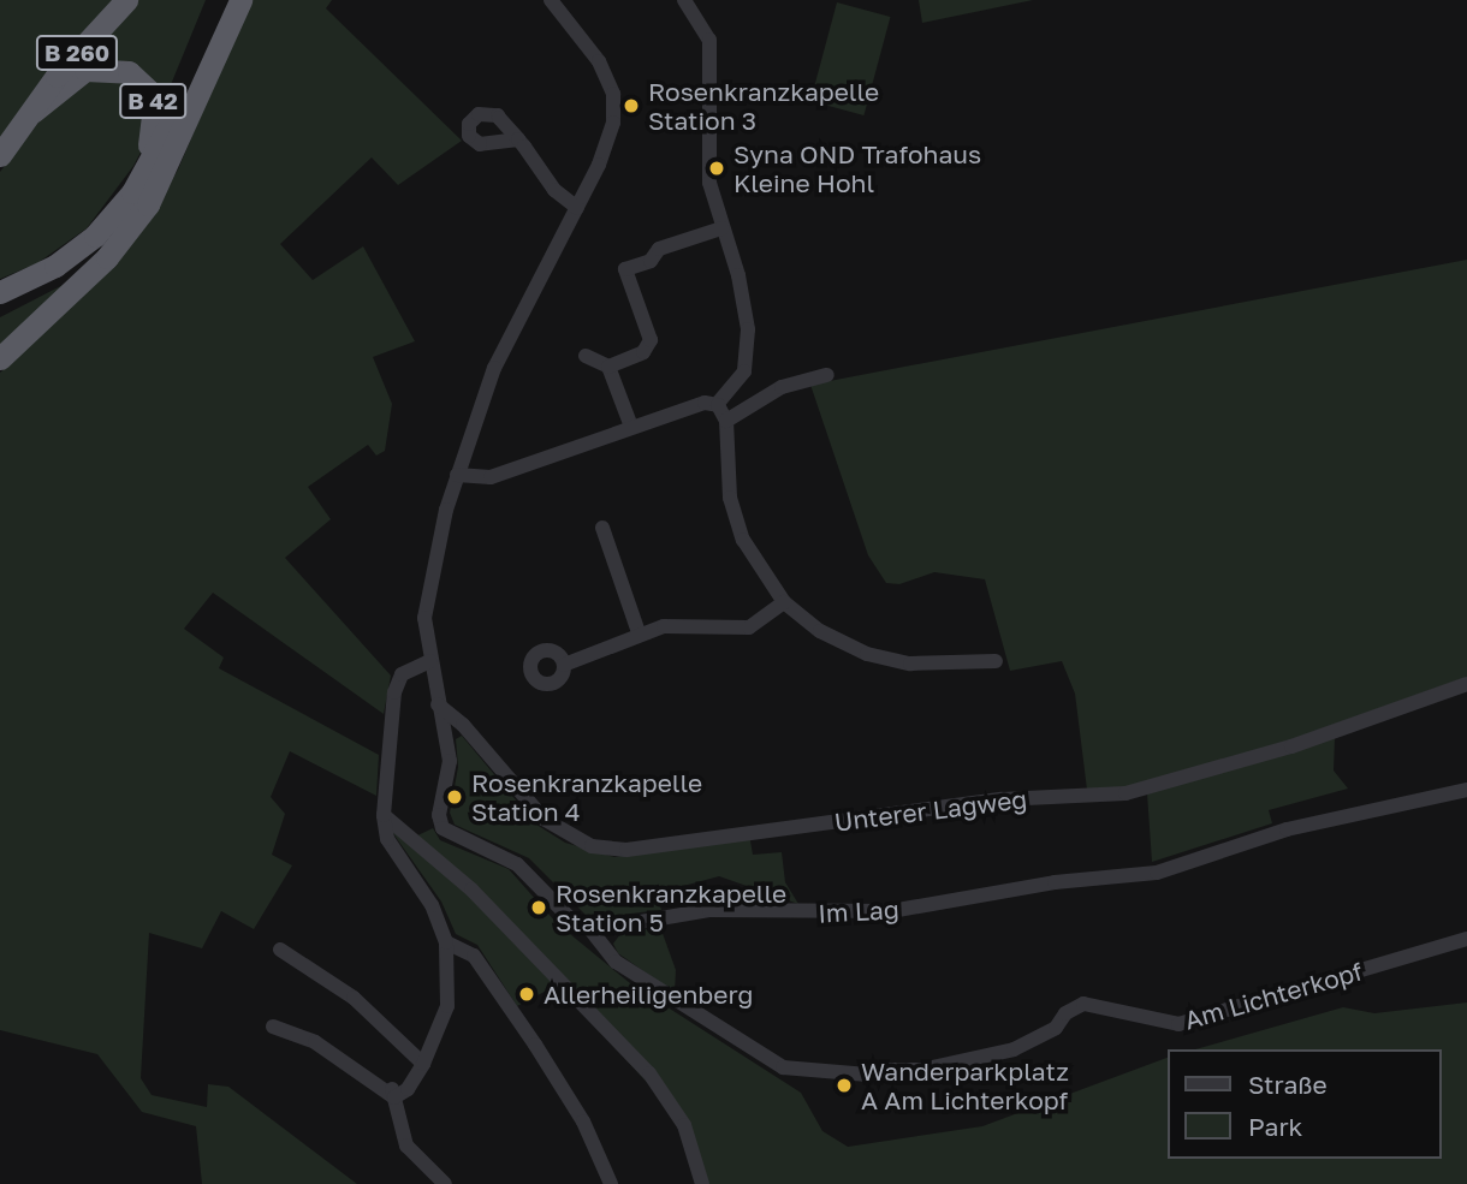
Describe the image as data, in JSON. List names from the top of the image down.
{
  "streets": {
    "highway": ["B 260", "B 42"],
    "street": ["Unterer Lagweg", "Im Lag", "Am Lichterkopf"]
  },
  "crossings": [
    ["B 260", "B 42"],
    ["Im Lag", "Am Lichterkopf"]
  ],
  "places": [
    "Rosenkranzkapelle Station 3",
    "Syna OND Trafohaus Kleine Hohl",
    "Rosenkranzkapelle Station 4",
    "Rosenkranzkapelle Station 5",
    "Allerheiligenberg",
    "Wanderparkplatz A Am Lichterkopf"
  ],
  "legend": ["Straße", "Park"]
}
